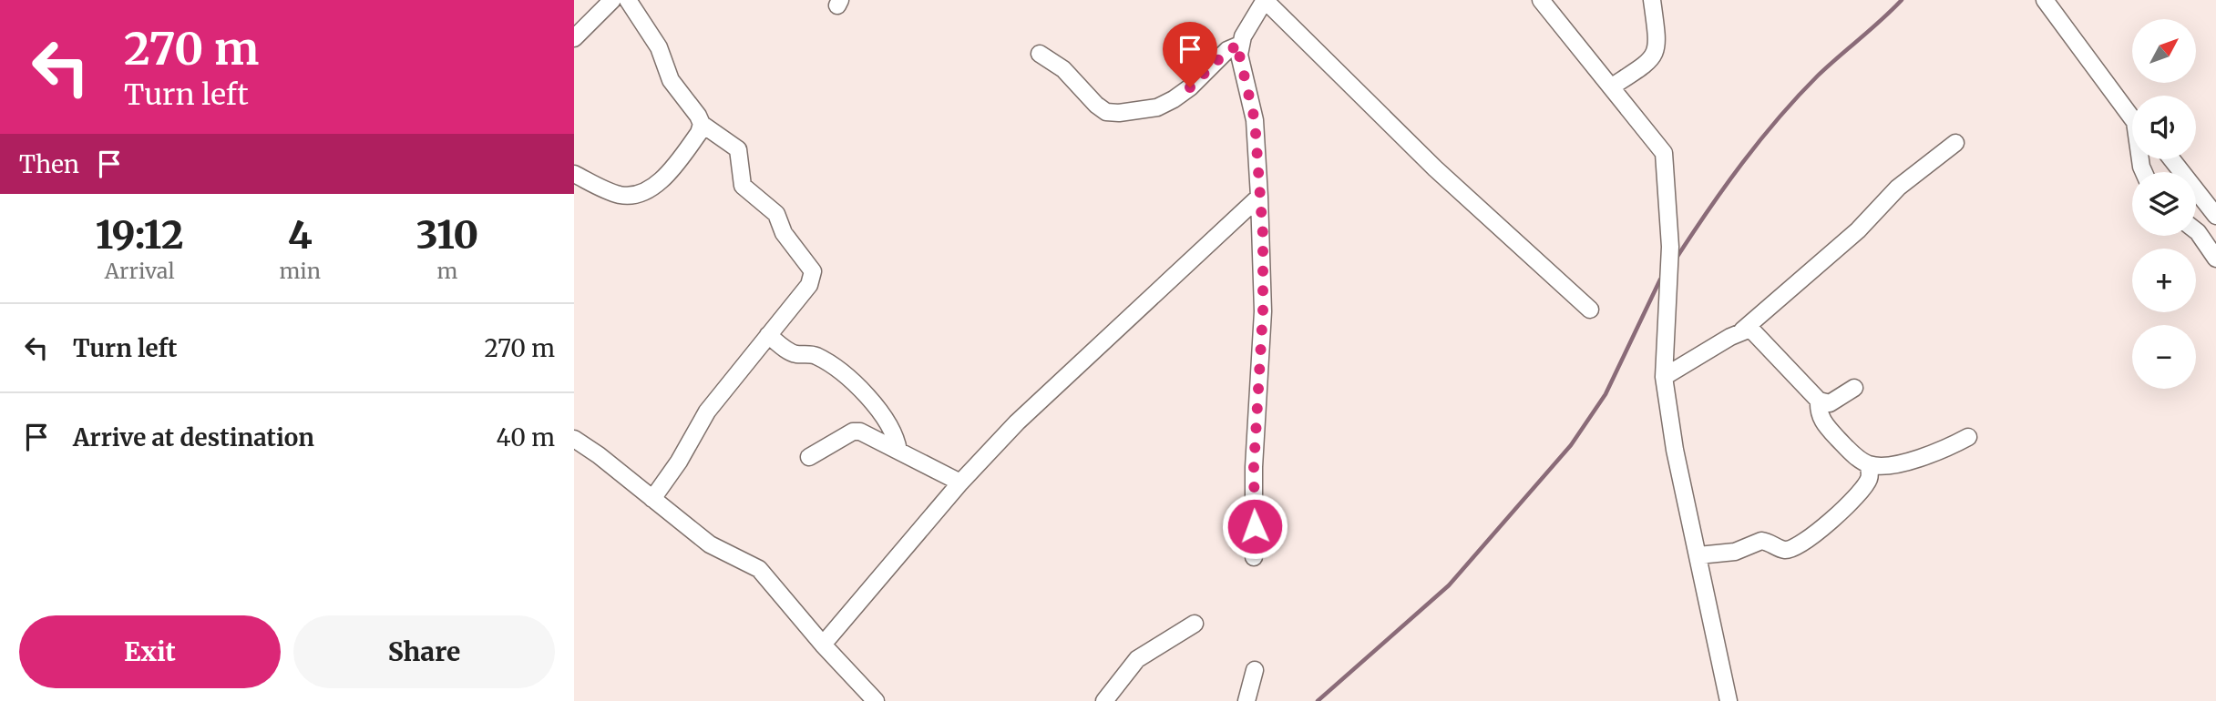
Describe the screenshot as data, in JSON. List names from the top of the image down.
{
  "north": "top right",
  "page": {
    "turn": ["270 m", "Turn left"],
    "map_buttons": ["+", "−"],
    "then": "Then",
    "eta": [
      "19:12",
      "Arrival",
      "4",
      "min",
      "310",
      "m"
    ],
    "list": [
      {
        "name": "Turn left",
        "value": "270 m"
      },
      {
        "name": "Arrive at destination",
        "value": "40 m"
      }
    ],
    "buttons": ["Exit", "Share"]
  }
}
